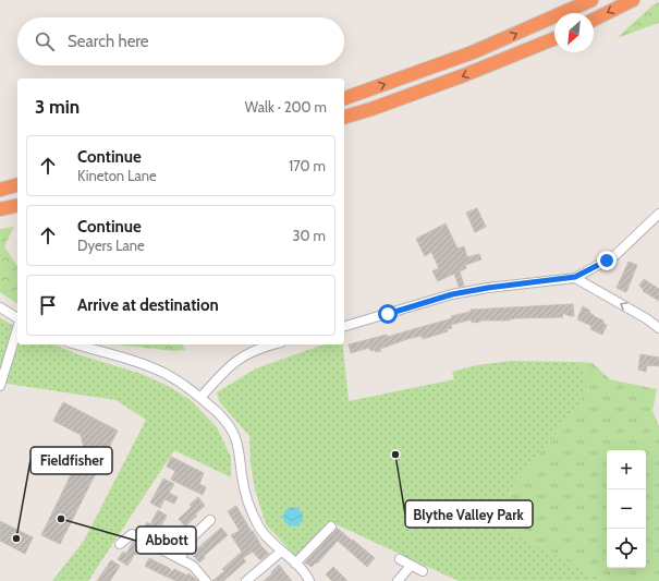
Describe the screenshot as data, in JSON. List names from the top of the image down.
{
  "places": ["Blythe Valley Park", "Abbott", "Fieldfisher"],
  "north": "bottom left",
  "page": {
    "search": "Search here",
    "heading": ["3 min", "Walk · 200 m"],
    "list": [
      ["Continue", "Kineton Lane", "170 m"],
      ["Continue", "Dyers Lane", "30 m"],
      "Arrive at destination"
    ],
    "map_buttons": ["+", "−"]
  }
}
